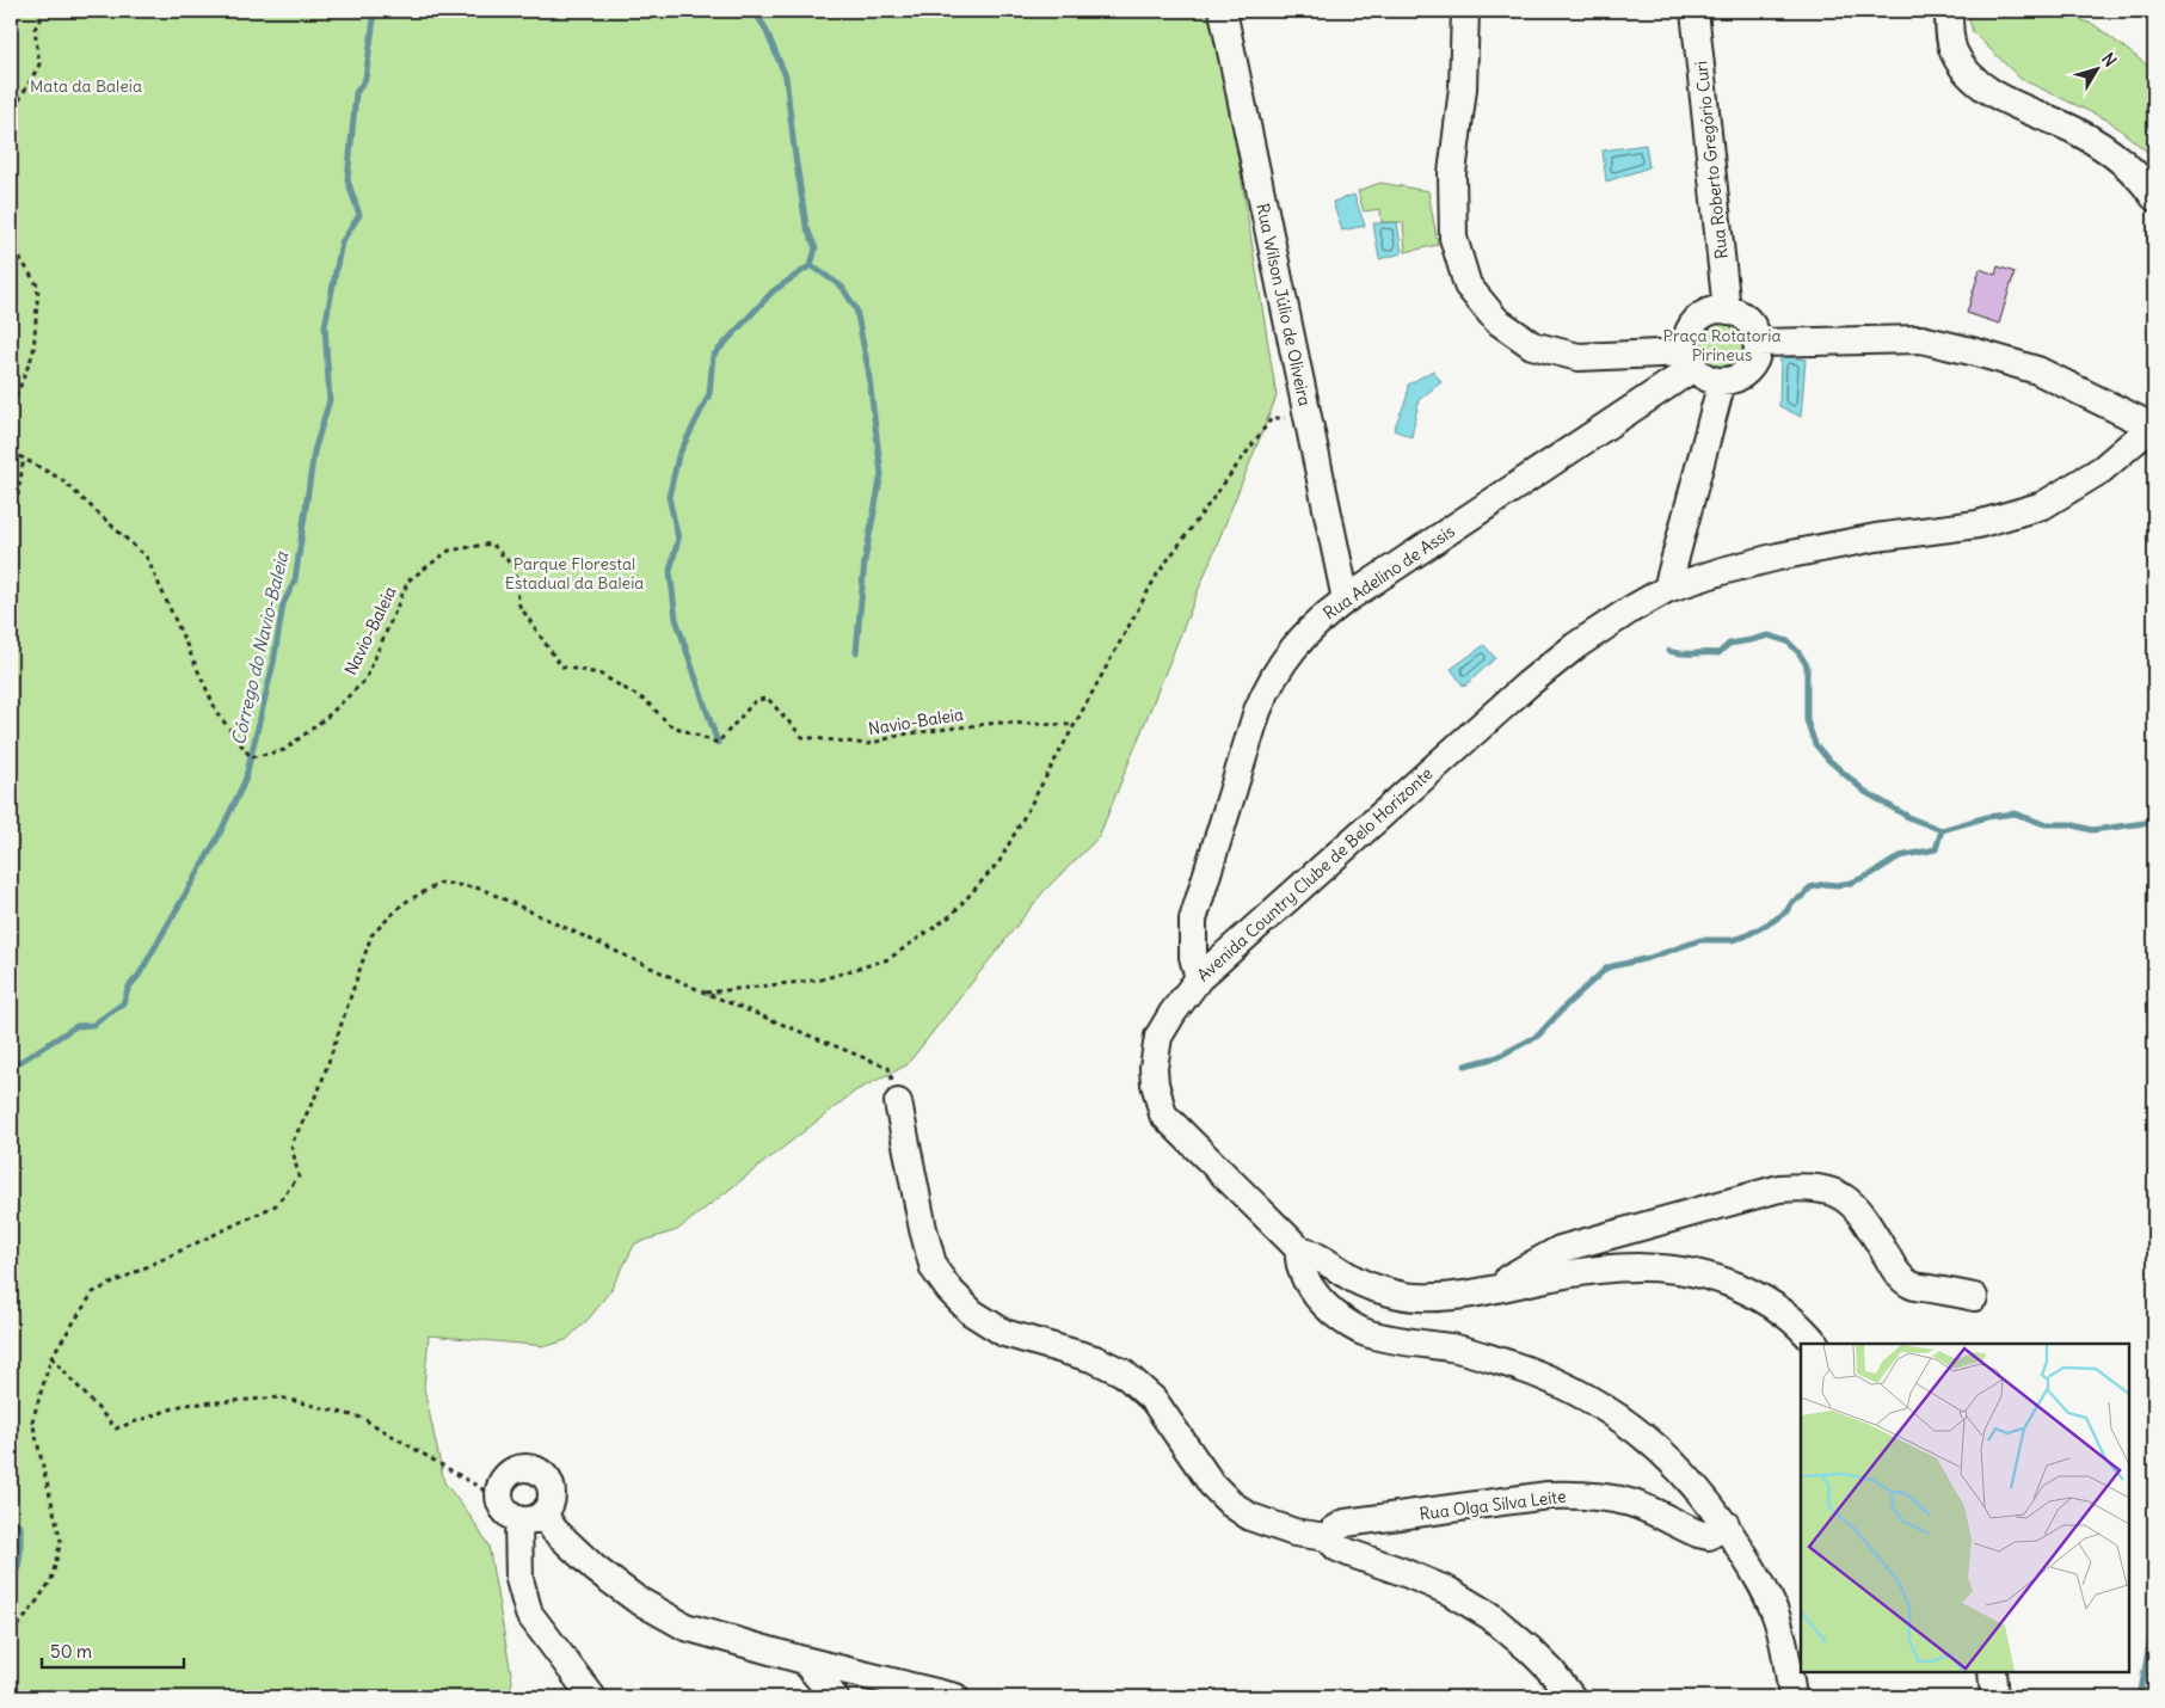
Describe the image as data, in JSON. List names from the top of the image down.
{
  "streets": {
    "street": [
      "Rua Roberto Gregório Curi",
      "Rua Wilson Júlio de Oliveira",
      "Rua Adelino de Assis",
      "Avenida Country Clube de Belo Horizonte",
      "Rua Olga Silva Leite"
    ],
    "path": ["Navio-Baleia"]
  },
  "crossings": [
    ["Rua Roberto Gregório Curi", "Rua Adelino de Assis"],
    ["Rua Wilson Júlio de Oliveira", "Rua Adelino de Assis"],
    ["Rua Adelino de Assis", "Avenida Country Clube de Belo Horizonte"]
  ],
  "water": ["Córrego do Navio-Baleia"],
  "parks": ["Mata da Baleia", "Praça Rotatoria Pirineus", "Parque Florestal Estadual da Baleia"],
  "scale_bar": "50 m",
  "north": "top right"
}
